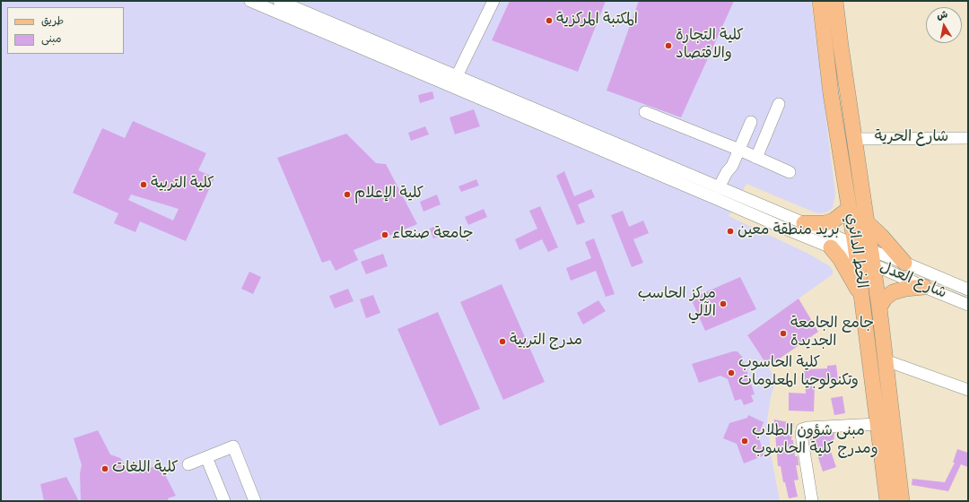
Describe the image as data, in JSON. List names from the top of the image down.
{
  "streets": {
    "main road": ["الخط الدائري"],
    "street": ["شارع الحرية", "شارع العدل"]
  },
  "crossings": [
    ["شارع الحرية", "الخط الدائري"],
    ["الخط الدائري", "شارع العدل"]
  ],
  "places": [
    "المكتبة المركزية",
    "كلية التجارة والاقتصاد",
    "كلية التربية",
    "كلية الإعلام",
    "بريد منطقة معين",
    "جامعة صنعاء",
    "مركز الحاسب الآلي",
    "جامع الجامعة الجديدة",
    "مدرج التربية",
    "كلية الحاسوب وتكنولوجيا المعلومات",
    "مبنى شؤون الطلاب ومدرج كلية الحاسوب",
    "كلية اللغات"
  ],
  "legend": ["طريق", "مبنى"],
  "north": "top"
}
